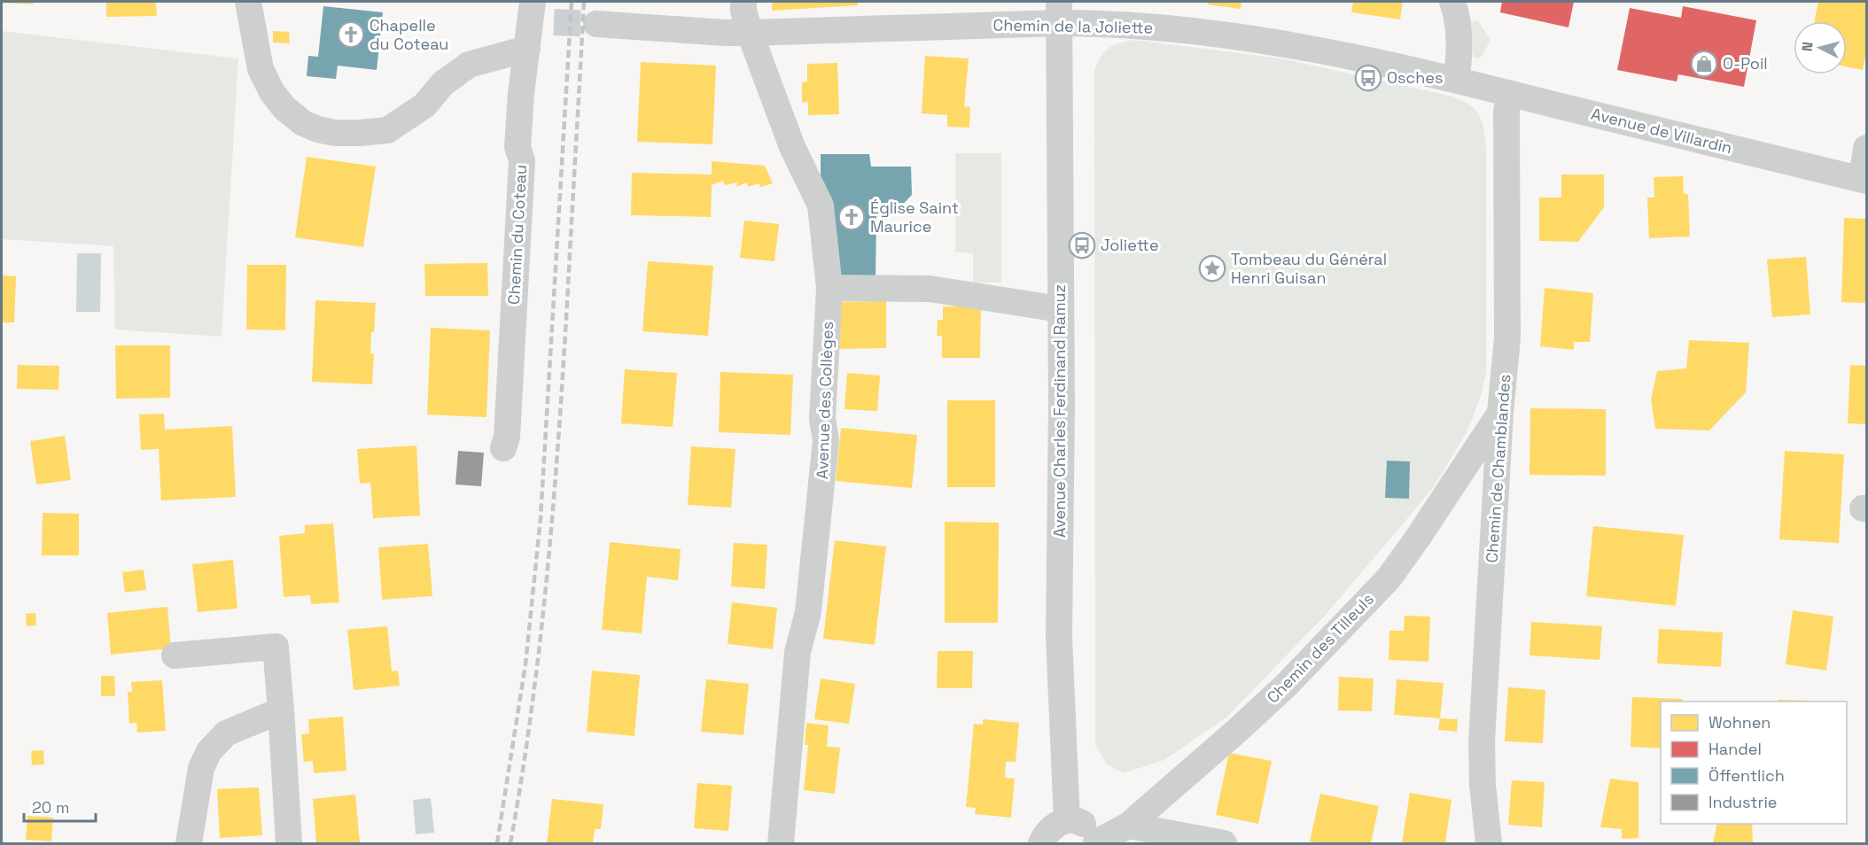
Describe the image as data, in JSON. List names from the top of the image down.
{
  "streets": {
    "street": [
      "Chemin de la Joliette",
      "Avenue de Villardin",
      "Chemin du Coteau",
      "Avenue des Collèges",
      "Avenue Charles Ferdinand Ramuz",
      "Chemin de Chamblandes",
      "Chemin des Tilleuls"
    ]
  },
  "crossings": [
    ["Chemin de la Joliette", "Avenue de Villardin"],
    ["Chemin de la Joliette", "Avenue des Collèges"],
    ["Chemin de la Joliette", "Avenue Charles Ferdinand Ramuz"],
    ["Avenue de Villardin", "Chemin de Chamblandes"],
    ["Chemin de Chamblandes", "Chemin des Tilleuls"]
  ],
  "places": {
    "church": ["Chapelle du Coteau", "Église Saint Maurice"],
    "shop": ["O-Poil"],
    "bus stop": ["Osches", "Joliette"],
    "place": ["Tombeau du Général Henri Guisan"]
  },
  "legend": [
    "Wohnen",
    "Handel",
    "Öffentlich",
    "Industrie"
  ],
  "scale_bar": "20 m",
  "north": "left"
}
